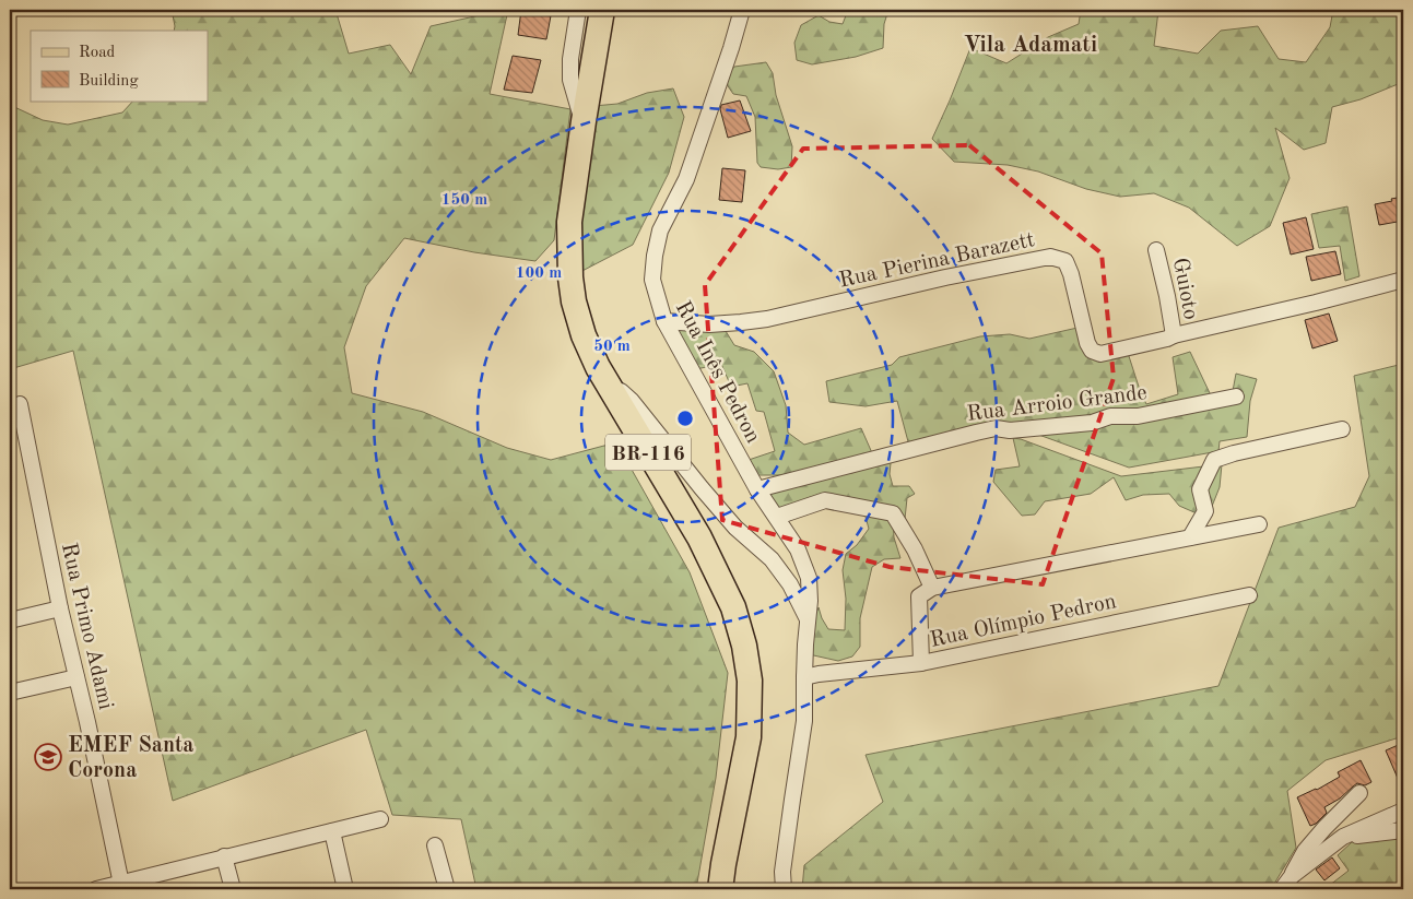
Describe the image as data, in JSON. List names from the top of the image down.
{
  "streets": {
    "main road": ["BR-116"],
    "street": [
      "Rua Pierina Barazett",
      "Guioto",
      "Rua Inês Pedron",
      "Rua Arroio Grande",
      "Rua Olímpio Pedron",
      "Rua Primo Adami"
    ]
  },
  "crossings": [
    ["Rua Pierina Barazett", "Guioto"],
    ["Rua Pierina Barazett", "Rua Inês Pedron"],
    ["Rua Inês Pedron", "Rua Arroio Grande"],
    ["Rua Inês Pedron", "BR-116"],
    ["Rua Inês Pedron", "Rua Olímpio Pedron"]
  ],
  "districts": ["Vila Adamati"],
  "places": {
    "school or university": ["EMEF Santa Corona"]
  },
  "legend": ["Road", "Building"],
  "rings": ["150 m", "100 m", "50 m"]
}
